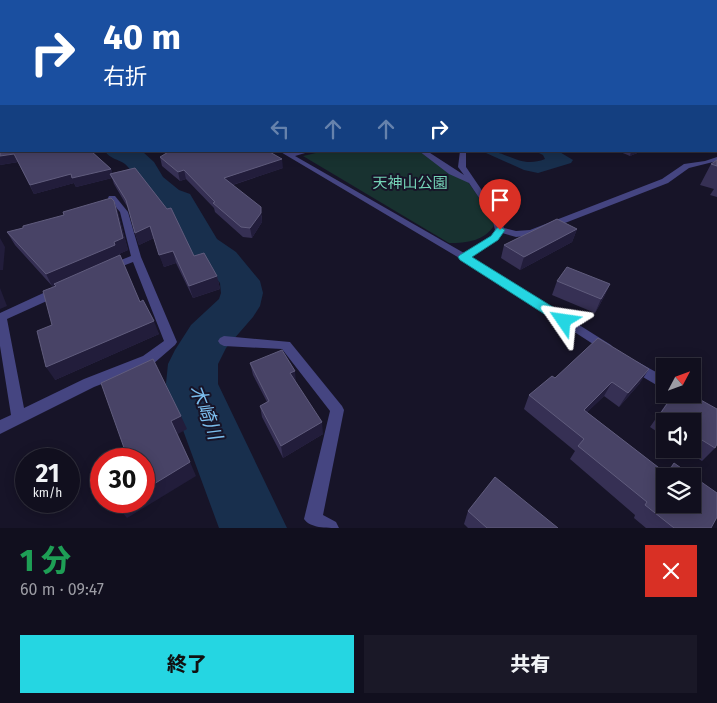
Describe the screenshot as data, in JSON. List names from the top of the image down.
{
  "water": ["木崎川"],
  "parks": ["天神山公園"],
  "north": "top right",
  "page": {
    "turn": ["40 m", "右折"],
    "speed": "21 km/h",
    "limit": "30",
    "heading": ["1 分", "60 m · 09:47"],
    "buttons": ["終了", "共有"]
  }
}
